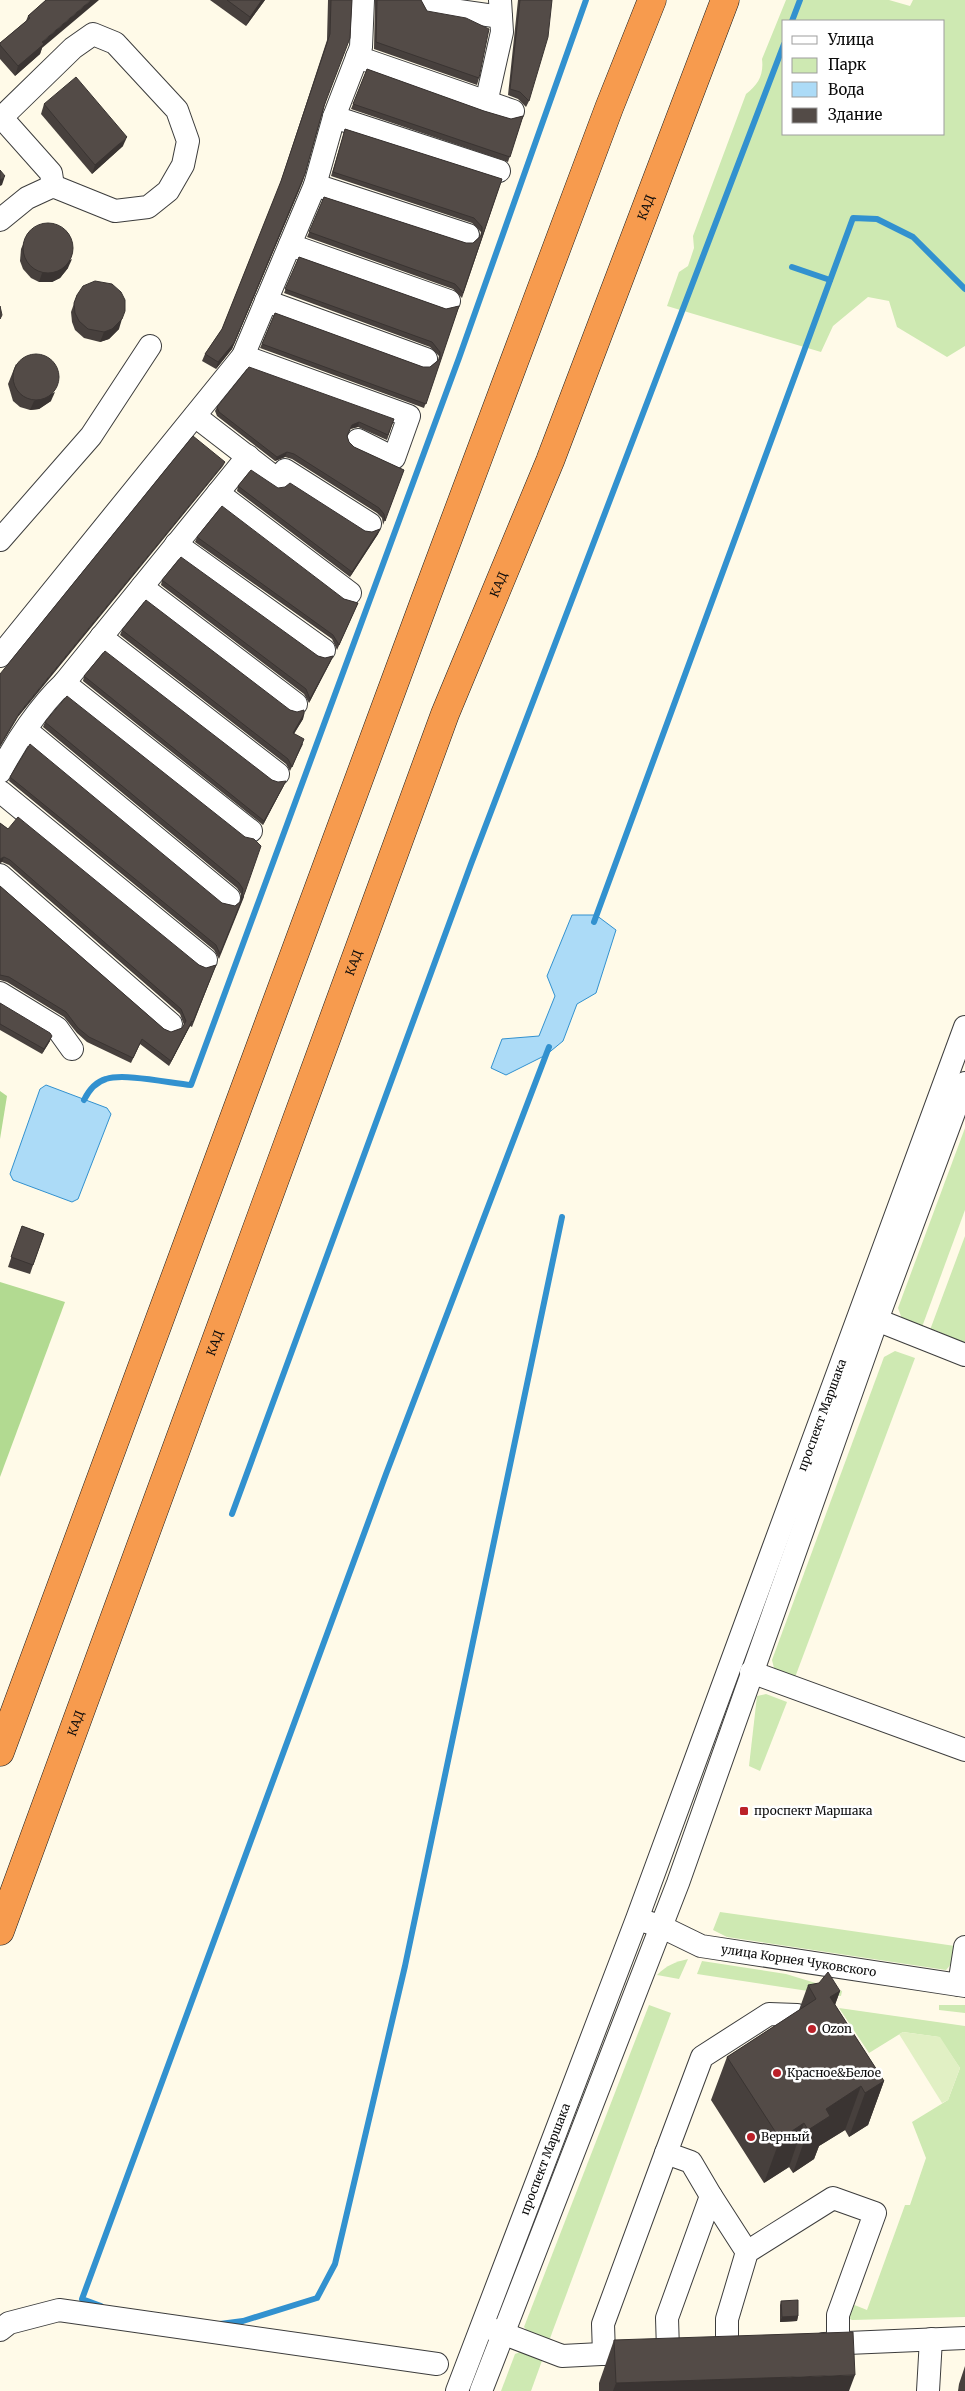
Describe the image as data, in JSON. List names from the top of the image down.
{
  "streets": {
    "highway": ["КАД"],
    "street": ["проспект Маршака", "улица Корнея Чуковского"]
  },
  "crossings": [
    ["проспект Маршака", "улица Корнея Чуковского"]
  ],
  "places": {
    "transit": ["проспект Маршака"],
    "other": ["Ozon", "Красное&Белое", "Верный"]
  },
  "legend": [
    "Улица",
    "Парк",
    "Вода",
    "Здание"
  ]
}
